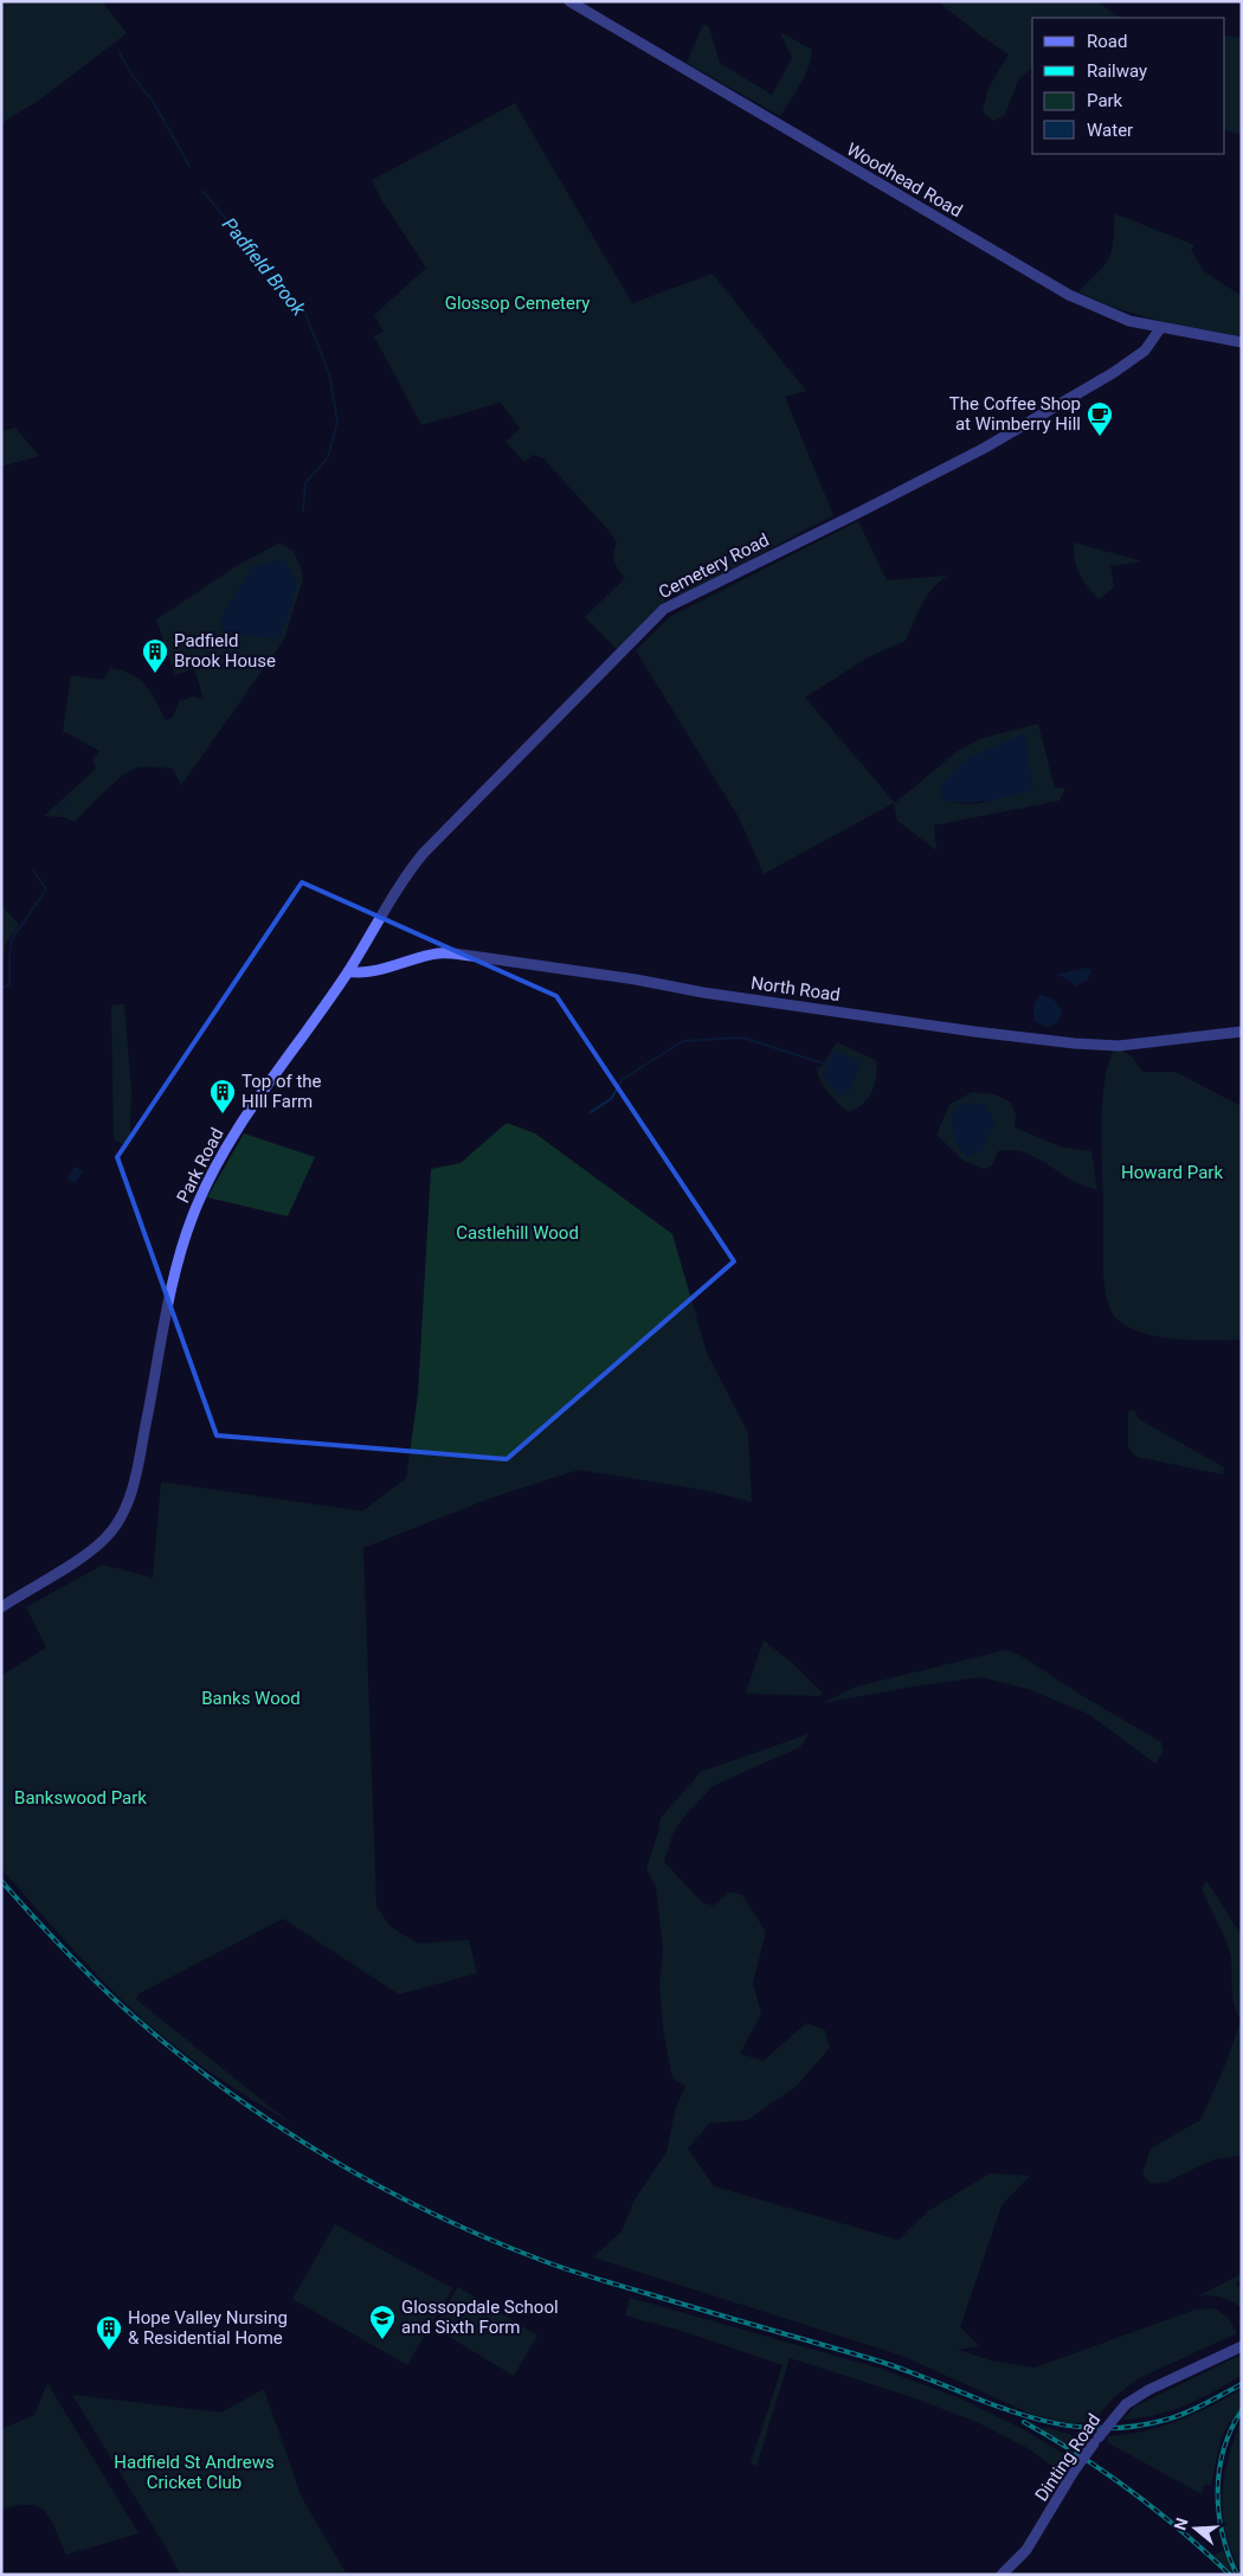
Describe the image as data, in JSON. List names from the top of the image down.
{
  "streets": {
    "street": [
      "Woodhead Road",
      "Cemetery Road",
      "North Road",
      "Park Road",
      "Dinting Road"
    ]
  },
  "crossings": [
    ["Woodhead Road", "Cemetery Road"],
    ["Cemetery Road", "North Road"],
    ["Cemetery Road", "Park Road"],
    ["North Road", "Park Road"]
  ],
  "water": ["Padfield Brook"],
  "parks": [
    "Glossop Cemetery",
    "Howard Park",
    "Castlehill Wood",
    "Banks Wood",
    "Bankswood Park",
    "Hadfield St Andrews Cricket Club"
  ],
  "places": {
    "cafe": ["The Coffee Shop at Wimberry Hill"],
    "building": ["Padfield Brook House", "Top of the HIll Farm", "Hope Valley Nursing & Residential Home"],
    "school or university": ["Glossopdale School and Sixth Form"]
  },
  "legend": [
    "Road",
    "Railway",
    "Park",
    "Water"
  ],
  "north": "left"
}
